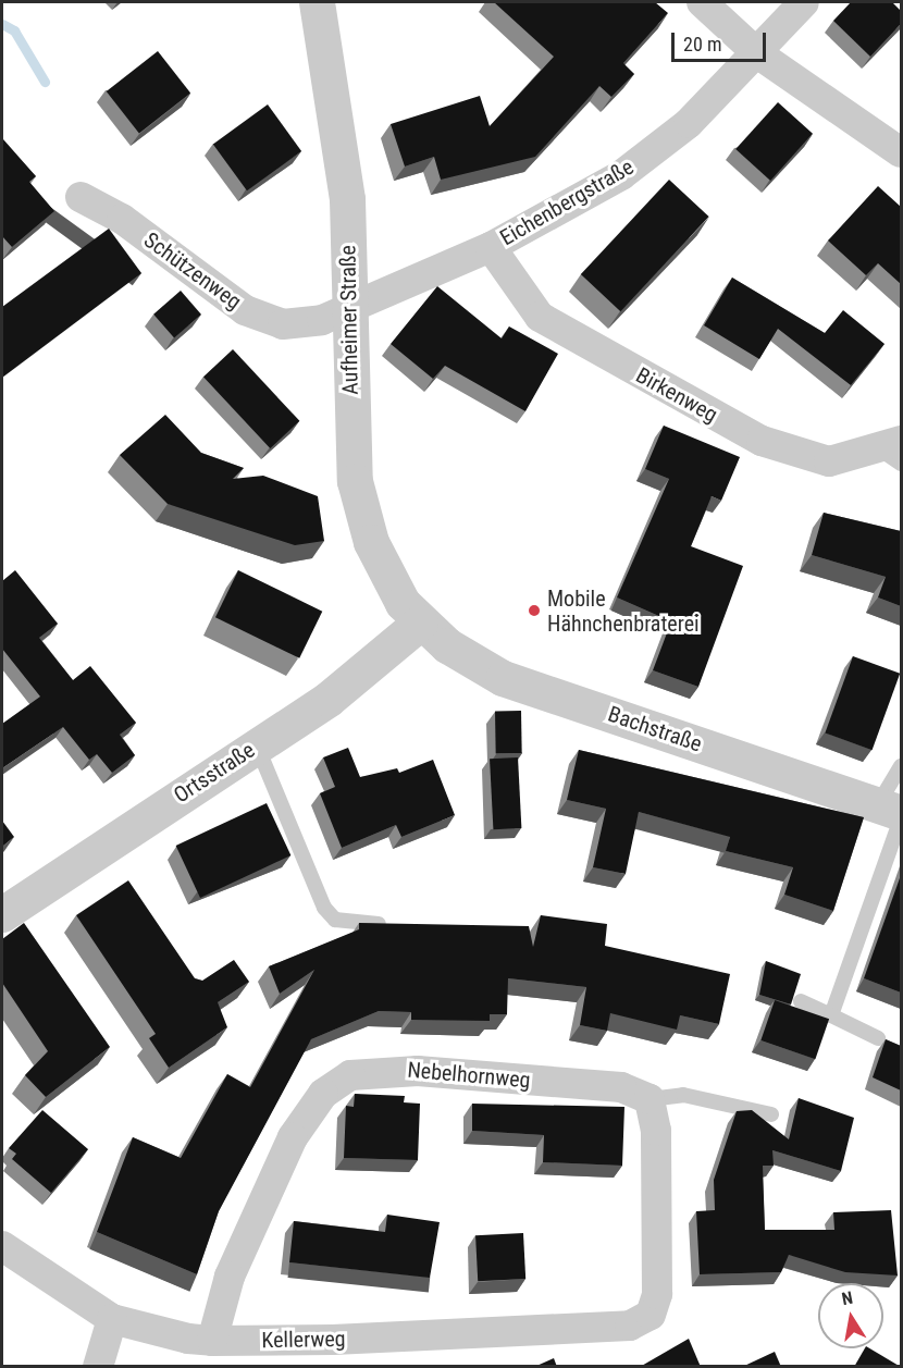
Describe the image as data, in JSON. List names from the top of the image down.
{
  "streets": {
    "street": [
      "Eichenbergstraße",
      "Schützenweg",
      "Aufheimer Straße",
      "Birkenweg",
      "Bachstraße",
      "Ortsstraße",
      "Nebelhornweg",
      "Kellerweg"
    ]
  },
  "crossings": [
    ["Eichenbergstraße", "Schützenweg"],
    ["Eichenbergstraße", "Aufheimer Straße"],
    ["Eichenbergstraße", "Birkenweg"],
    ["Schützenweg", "Aufheimer Straße"],
    ["Aufheimer Straße", "Bachstraße"],
    ["Aufheimer Straße", "Ortsstraße"],
    ["Bachstraße", "Ortsstraße"],
    ["Nebelhornweg", "Kellerweg"]
  ],
  "places": ["Mobile Hähnchenbraterei"],
  "scale_bar": "20 m",
  "north": "top"
}
